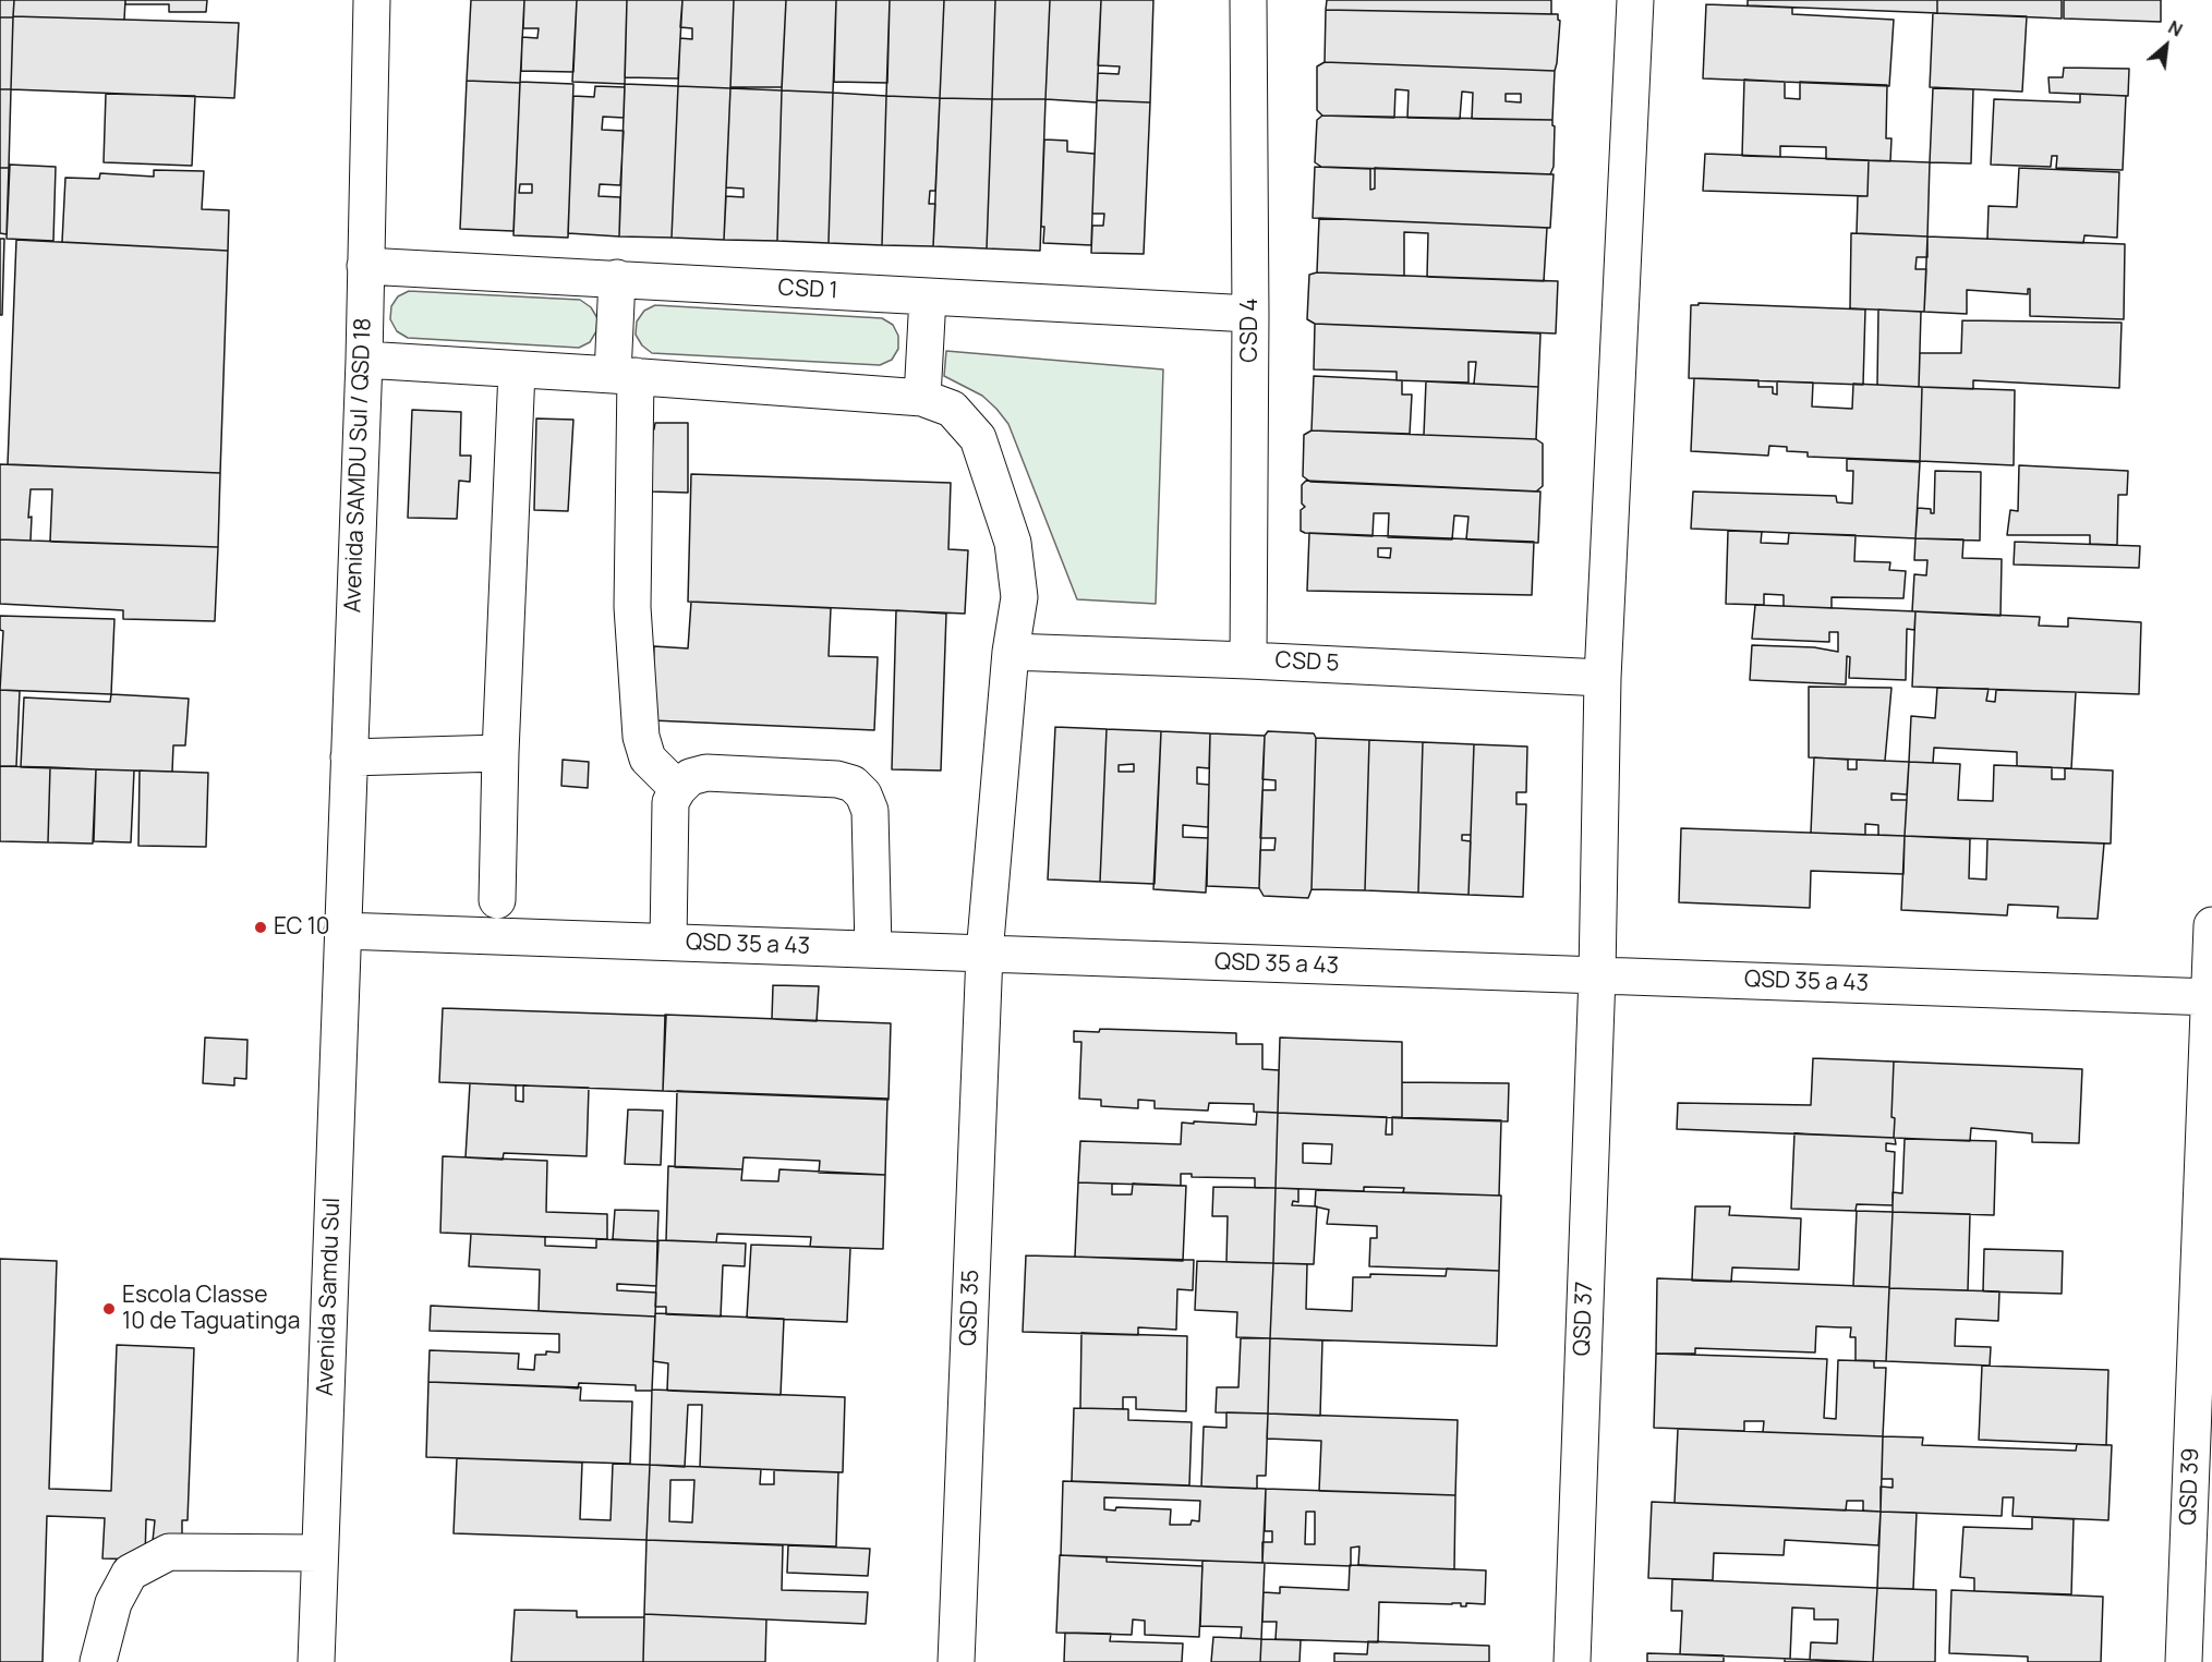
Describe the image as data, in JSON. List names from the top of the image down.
{
  "streets": {
    "street": [
      "CSD 1",
      "CSD 4",
      "Avenida SAMDU Sul / QSD 18",
      "CSD 5",
      "QSD 35 a 43",
      "Avenida Samdu Sul",
      "QSD 35",
      "QSD 37",
      "QSD 39"
    ]
  },
  "crossings": [
    ["CSD 1", "CSD 4"],
    ["CSD 1", "Avenida SAMDU Sul / QSD 18"],
    ["CSD 4", "CSD 5"],
    ["Avenida SAMDU Sul / QSD 18", "QSD 35 a 43"],
    ["Avenida SAMDU Sul / QSD 18", "Avenida Samdu Sul"],
    ["Avenida SAMDU Sul / QSD 18", "QSD 35"],
    ["CSD 5", "QSD 35"],
    ["CSD 5", "QSD 37"],
    ["QSD 35 a 43", "Avenida Samdu Sul"],
    ["QSD 35 a 43", "QSD 35"],
    ["QSD 35 a 43", "QSD 37"],
    ["QSD 35 a 43", "QSD 39"]
  ],
  "places": ["EC 10", "Escola Classe 10 de Taguatinga"],
  "north": "top right"
}
